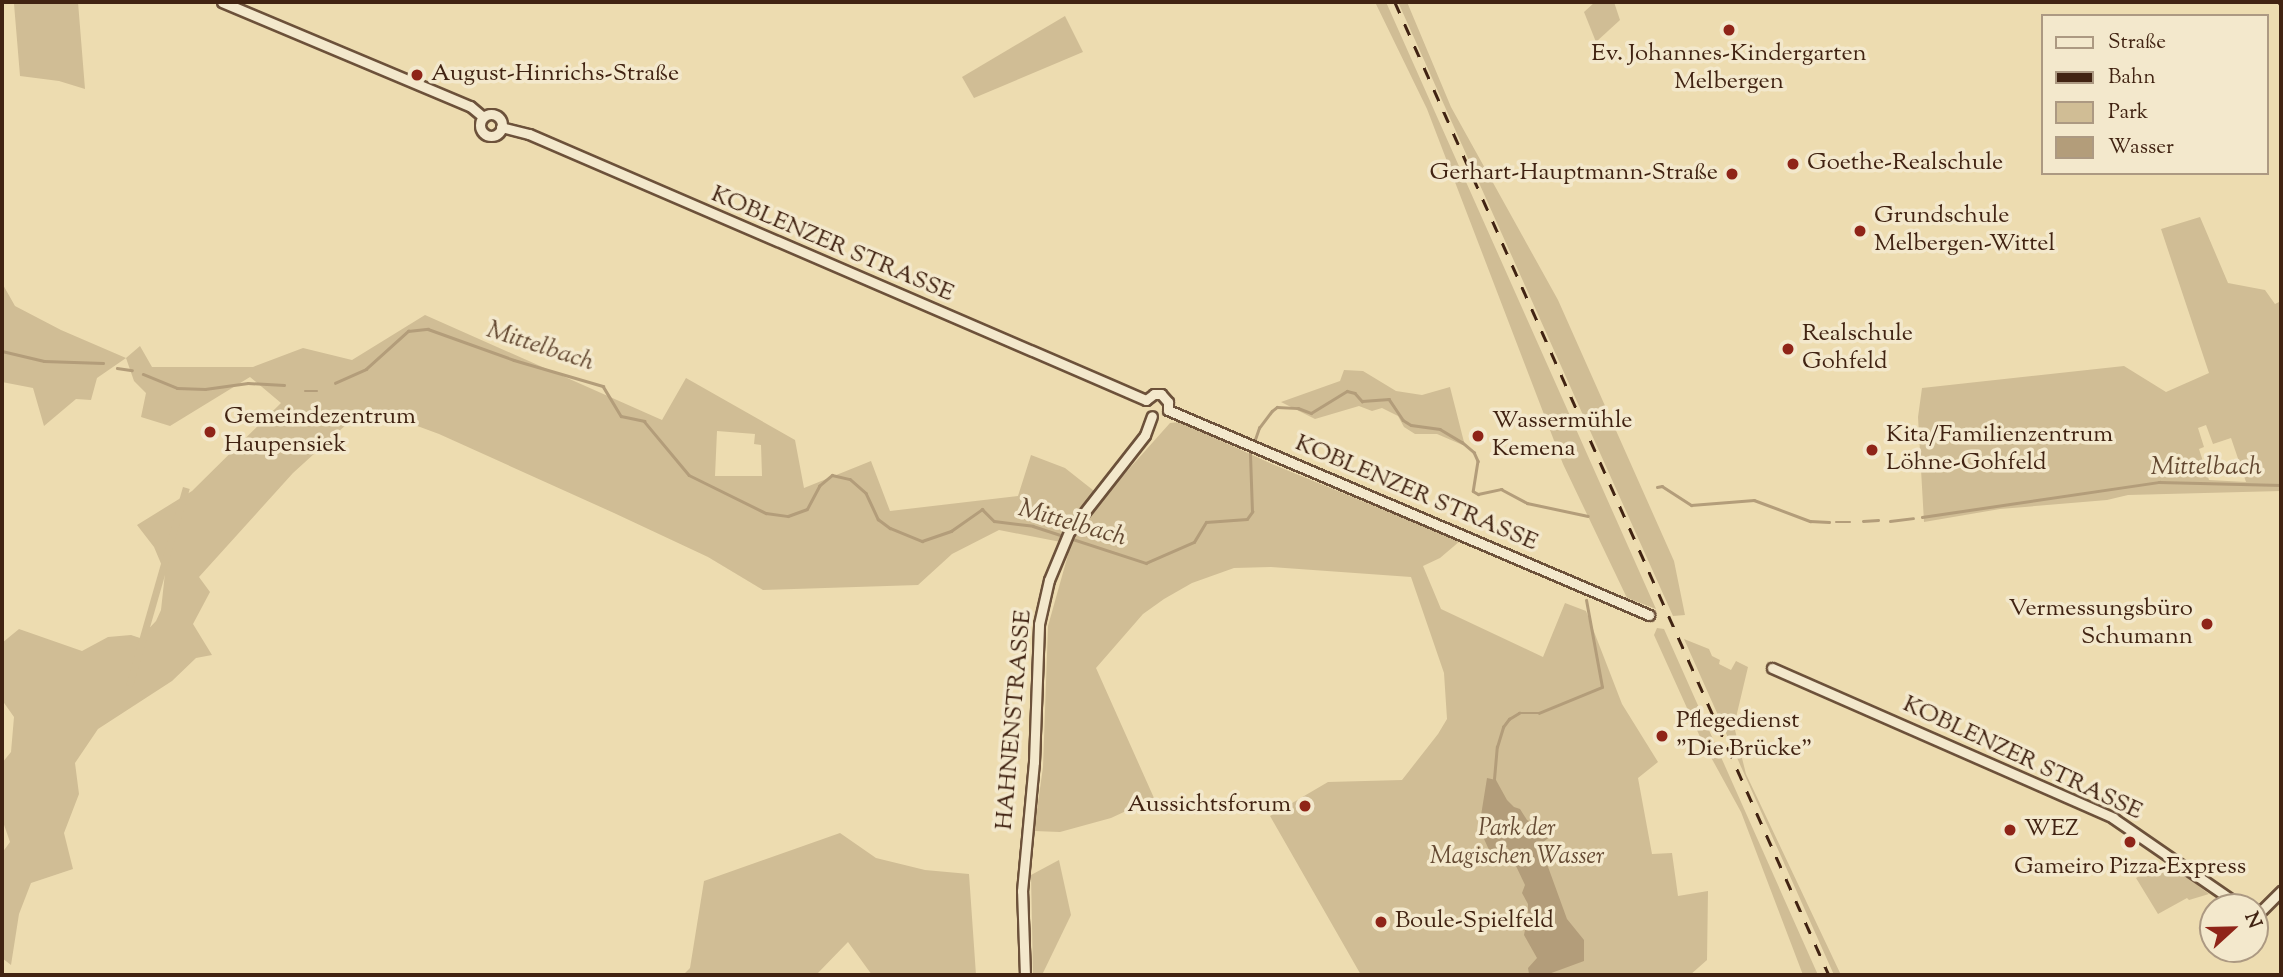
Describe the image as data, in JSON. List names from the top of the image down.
{
  "streets": {
    "street": ["KOBLENZER STRASSE", "HAHNENSTRASSE"]
  },
  "crossings": [
    ["KOBLENZER STRASSE", "HAHNENSTRASSE"]
  ],
  "water": ["Mittelbach"],
  "parks": ["Park der Magischen Wasser"],
  "places": [
    "Ev. Johannes-Kindergarten Melbergen",
    "August-Hinrichs-Straße",
    "Goethe-Realschule",
    "Gerhart-Hauptmann-Straße",
    "Grundschule Melbergen-Wittel",
    "Realschule Gohfeld",
    "Gemeindezentrum Haupensiek",
    "Wassermühle Kemena",
    "Kita/Familienzentrum Löhne-Gohfeld",
    "Vermessungsbüro Schumann",
    "Pflegedienst \"Die Brücke\"",
    "Aussichtsforum",
    "WEZ",
    "Gameiro Pizza-Express",
    "Boule-Spielfeld"
  ],
  "legend": [
    "Straße",
    "Bahn",
    "Park",
    "Wasser"
  ],
  "north": "right"
}
